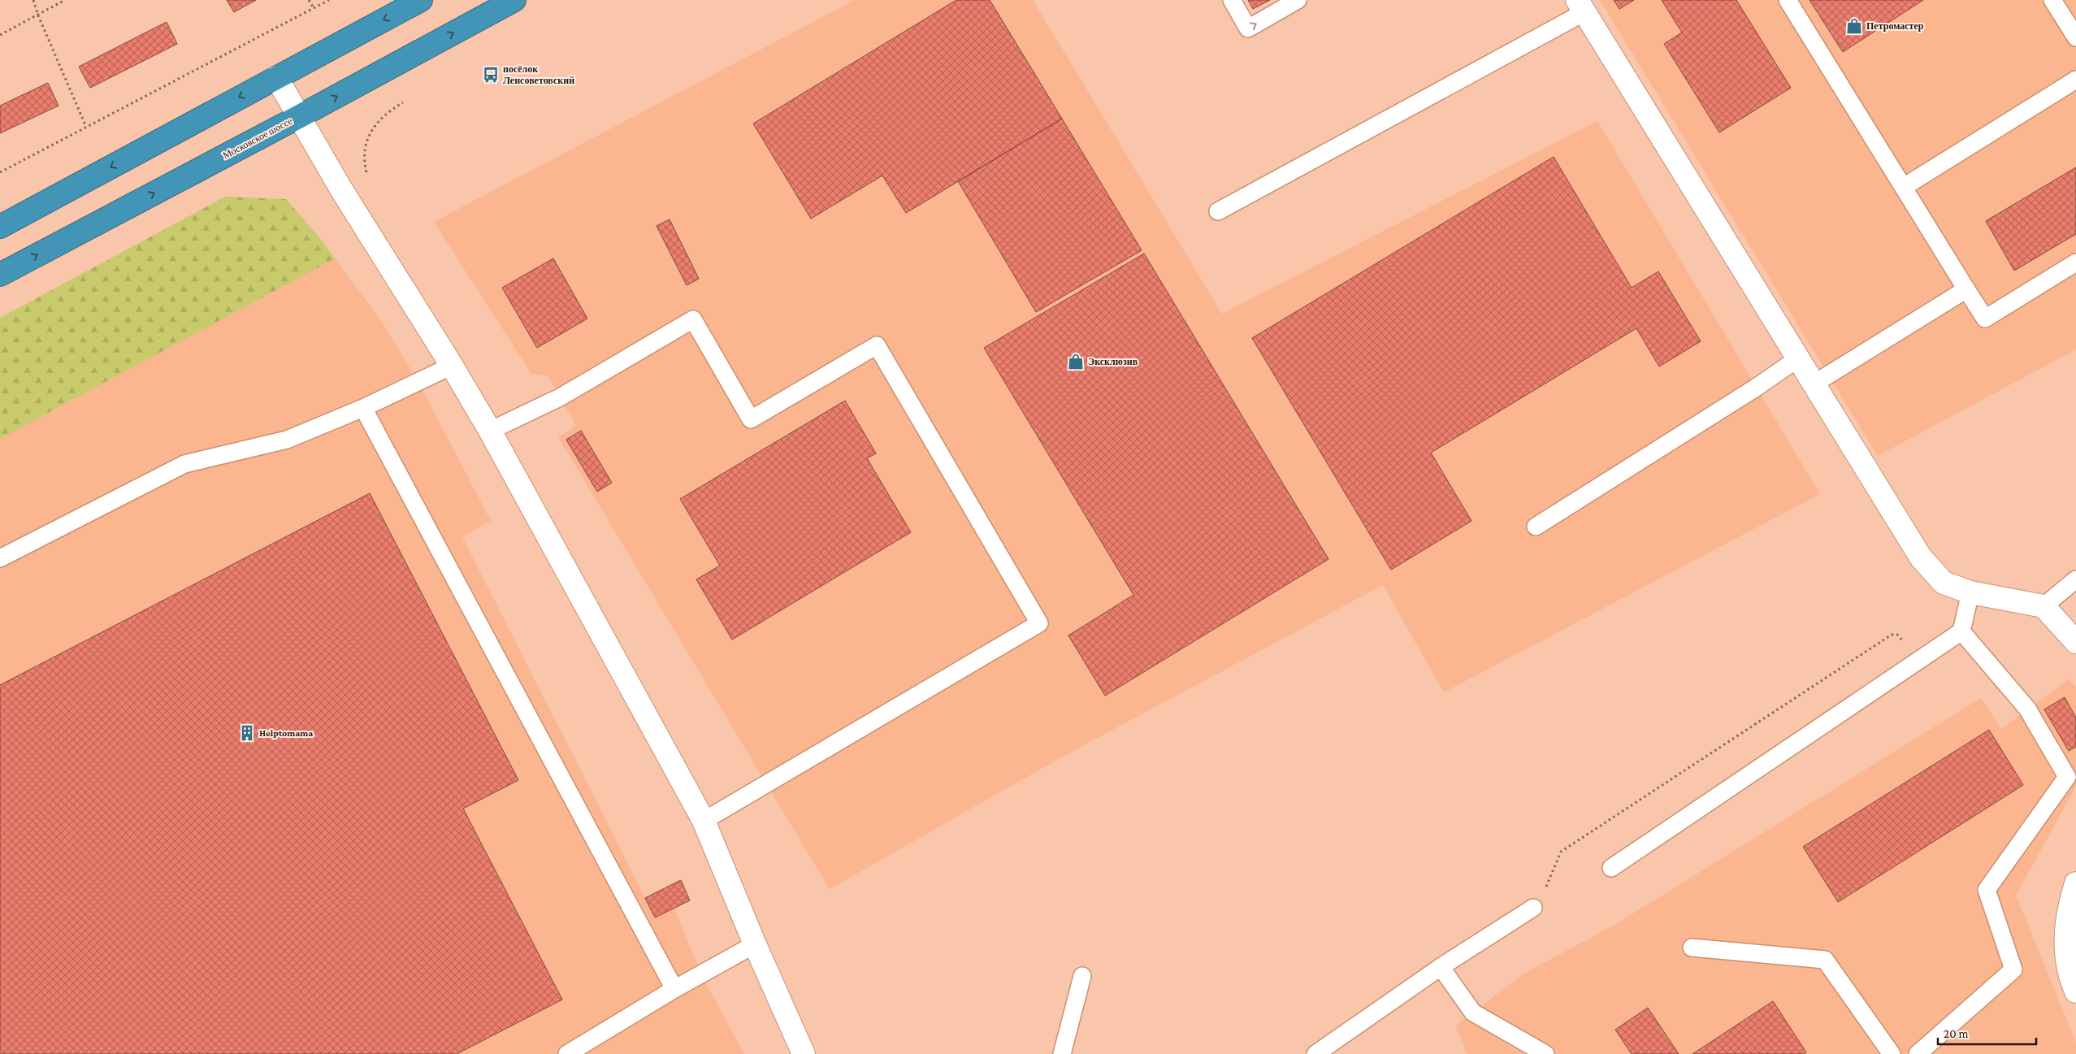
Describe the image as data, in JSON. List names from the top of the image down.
{
  "streets": {
    "highway": ["Московское шоссе"]
  },
  "places": {
    "shop": ["Петромастер", "Эксклюзив"],
    "bus stop": ["посёлок Ленсоветовский"],
    "building": ["Helptomama"]
  },
  "scale_bar": "20 m"
}
